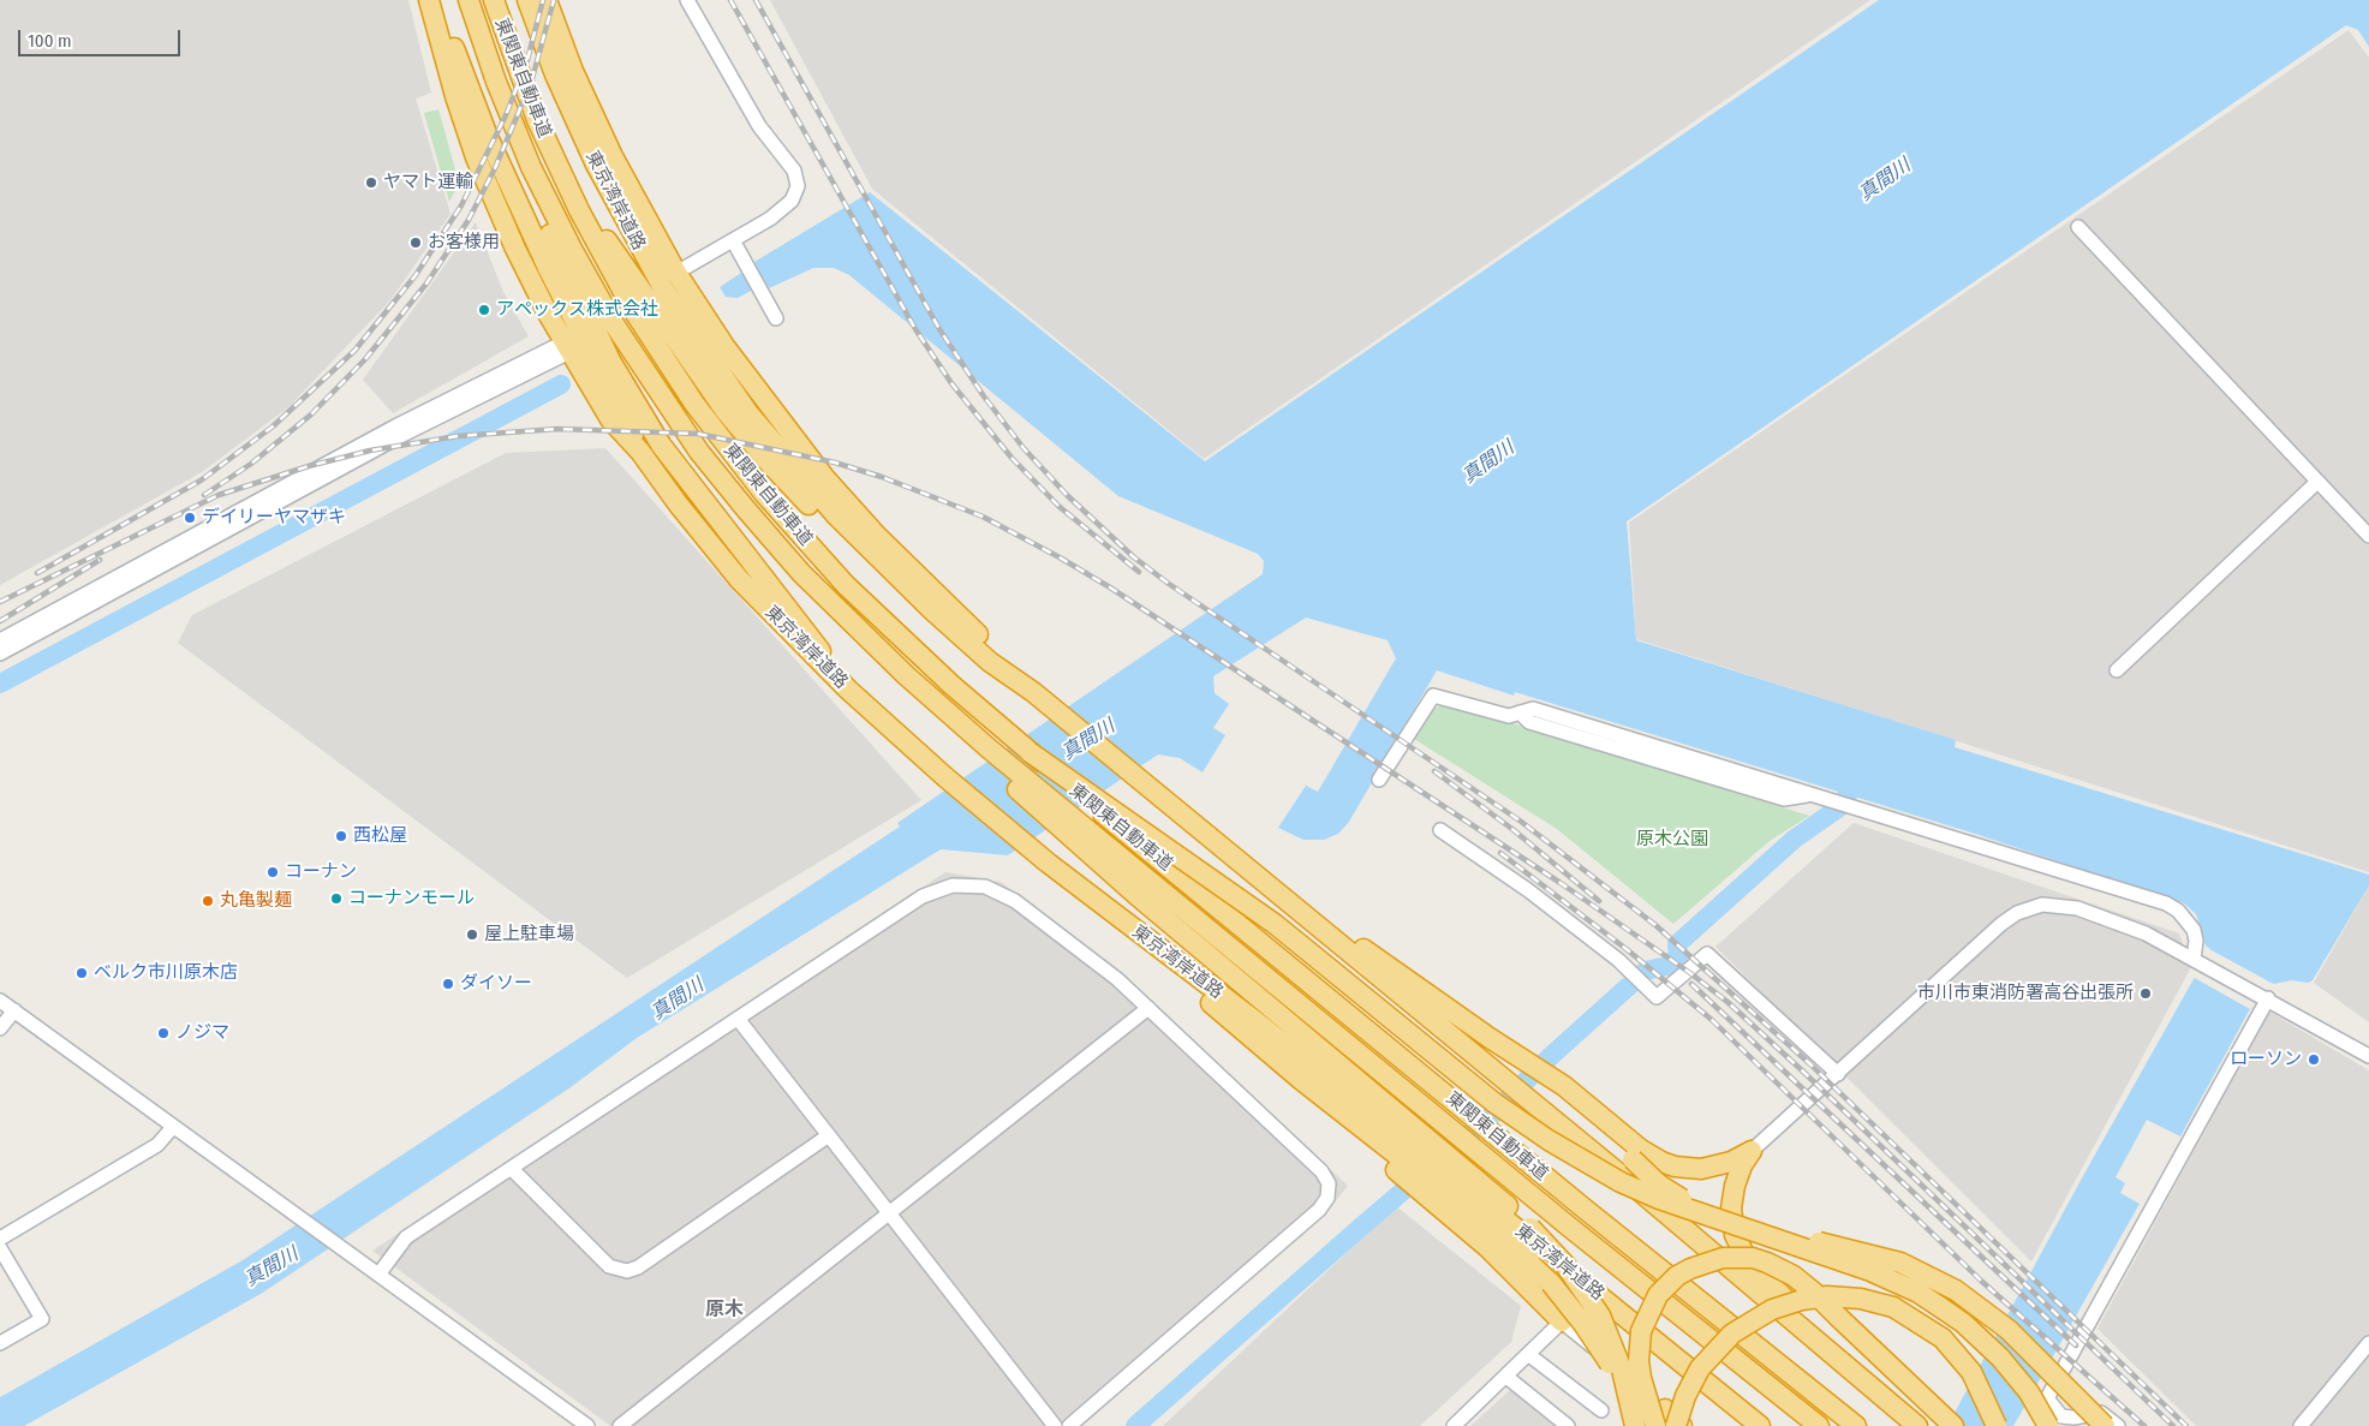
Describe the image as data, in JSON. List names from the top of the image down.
{
  "streets": {
    "highway": ["東関東自動車道", "東京湾岸道路"]
  },
  "districts": ["原木"],
  "water": ["真間川"],
  "parks": ["原木公園"],
  "places": [
    "ヤマト運輸",
    "お客様用",
    "アペックス株式会社",
    "デイリーヤマザキ",
    "西松屋",
    "コーナン",
    "コーナンモール",
    "丸亀製麺",
    "屋上駐車場",
    "ベルク市川原木店",
    "ダイソー",
    "市川市東消防署高谷出張所",
    "ノジマ",
    "ローソン"
  ],
  "scale_bar": "100 m"
}
